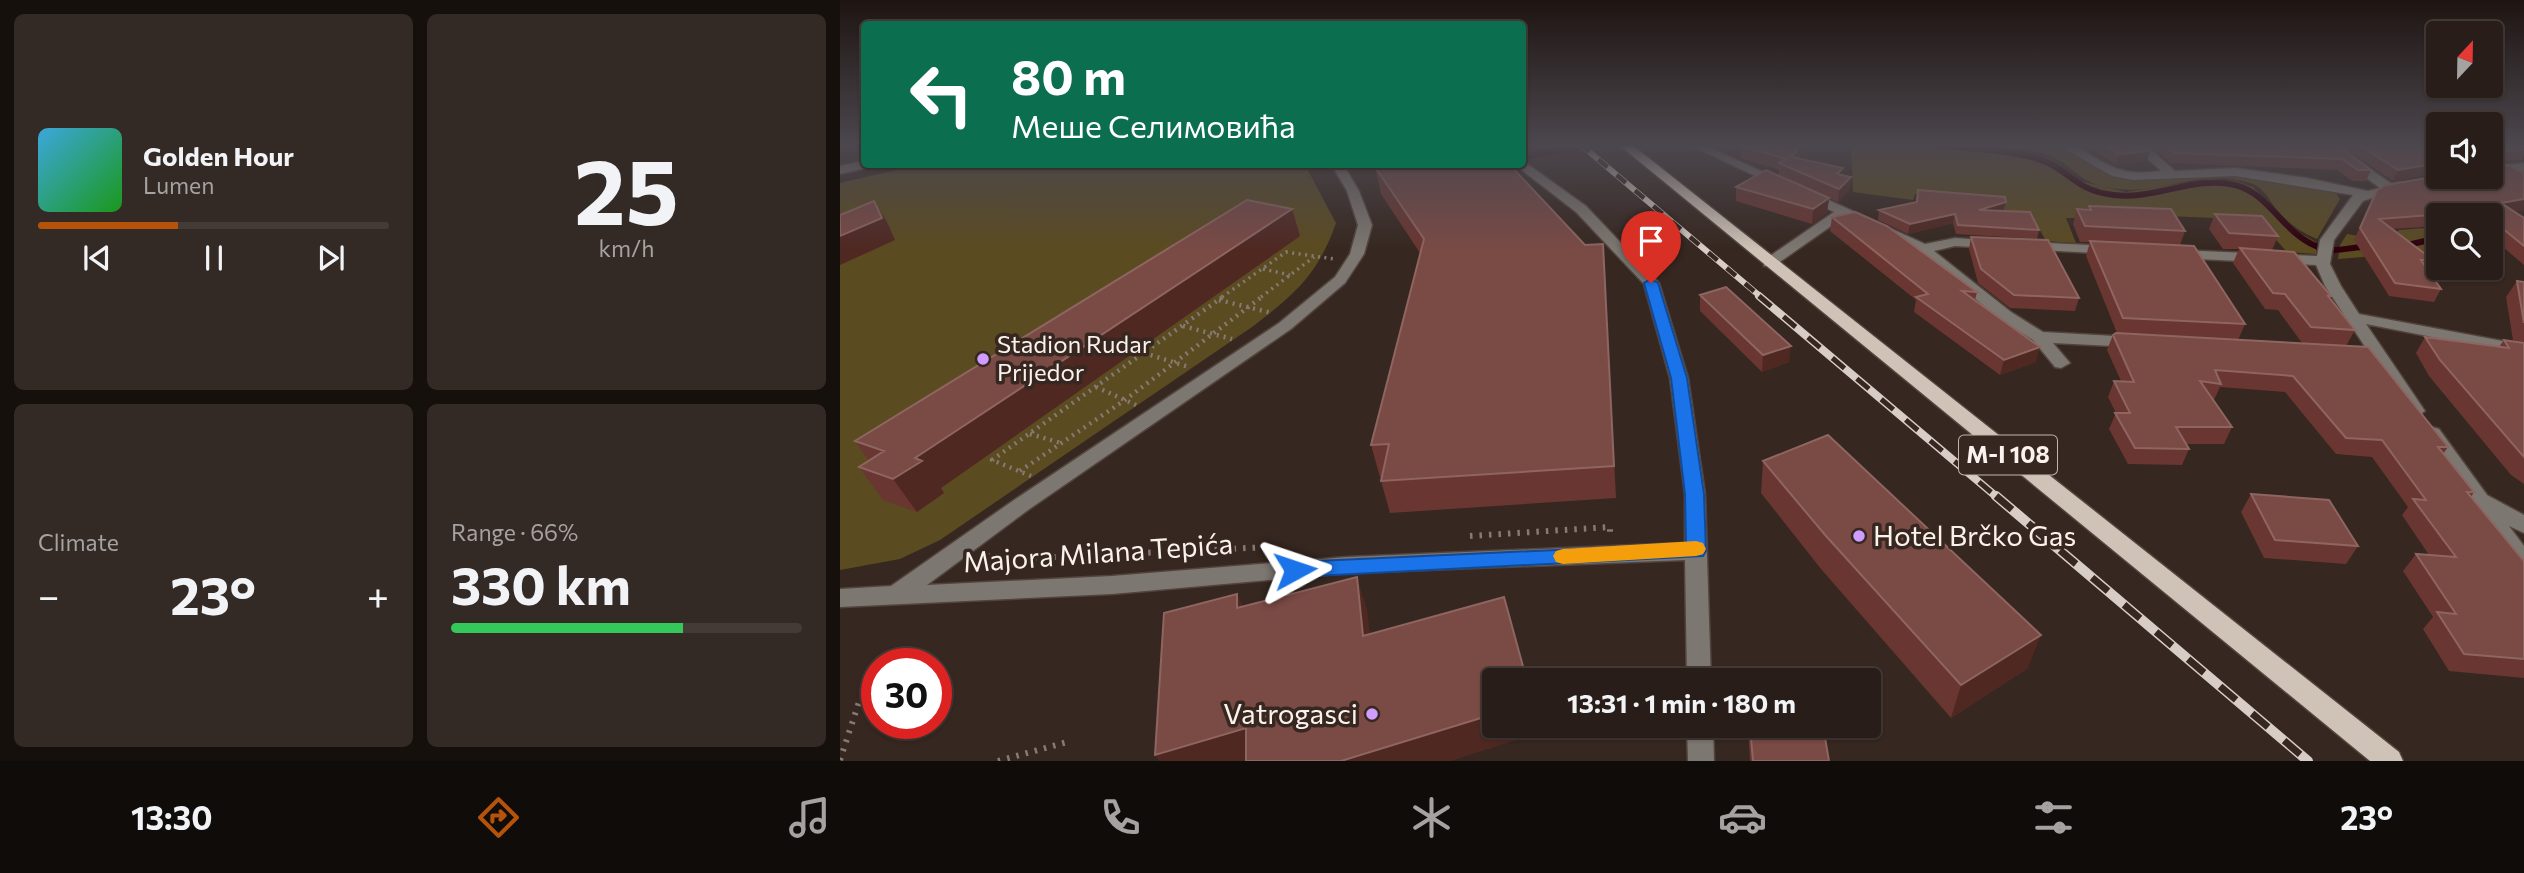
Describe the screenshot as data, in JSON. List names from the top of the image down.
{
  "streets": {
    "main road": ["M-I 108"],
    "street": ["Majora Milana Tepića"]
  },
  "places": ["Stadion Rudar Prijedor", "Hotel Brčko Gas", "Vatrogasci"],
  "north": "top",
  "page": {
    "tile": [
      ["25", "km/h"],
      "Climate",
      ["Range · 66%", "330 km"]
    ],
    "turn": ["80 m", "Меше Селимовића"],
    "song": ["Golden Hour", "Lumen"],
    "heat": ["−", "23°", "+"],
    "limit": "30",
    "trip": "13:31 · 1 min · 180 m",
    "tabs": ["13:30", "23°"]
  }
}
